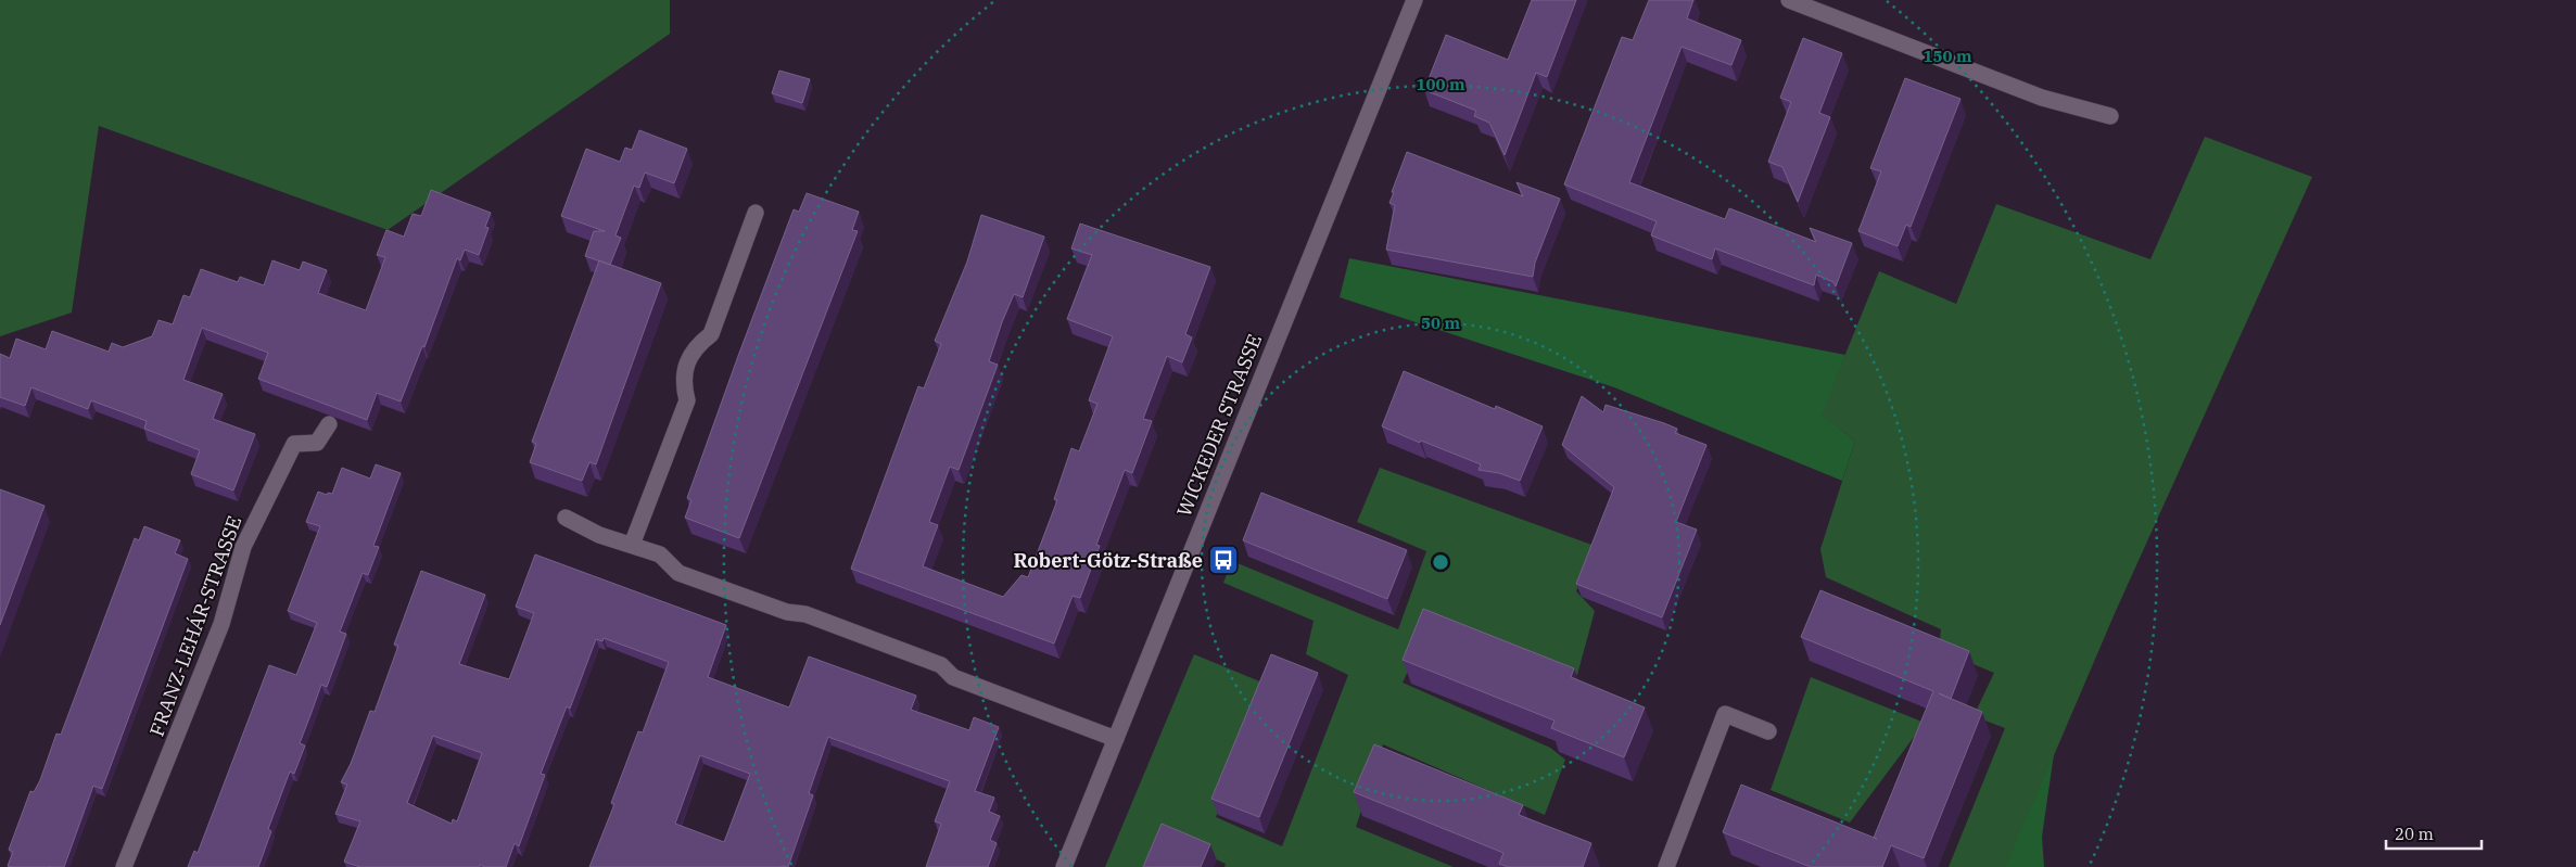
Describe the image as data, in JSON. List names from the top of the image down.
{
  "streets": {
    "street": ["WICKEDER STRASSE", "FRANZ-LEHÁR-STRASSE"]
  },
  "places": {
    "bus stop": ["Robert-Götz-Straße"]
  },
  "scale_bar": "20 m",
  "rings": ["150 m", "100 m", "50 m"]
}
